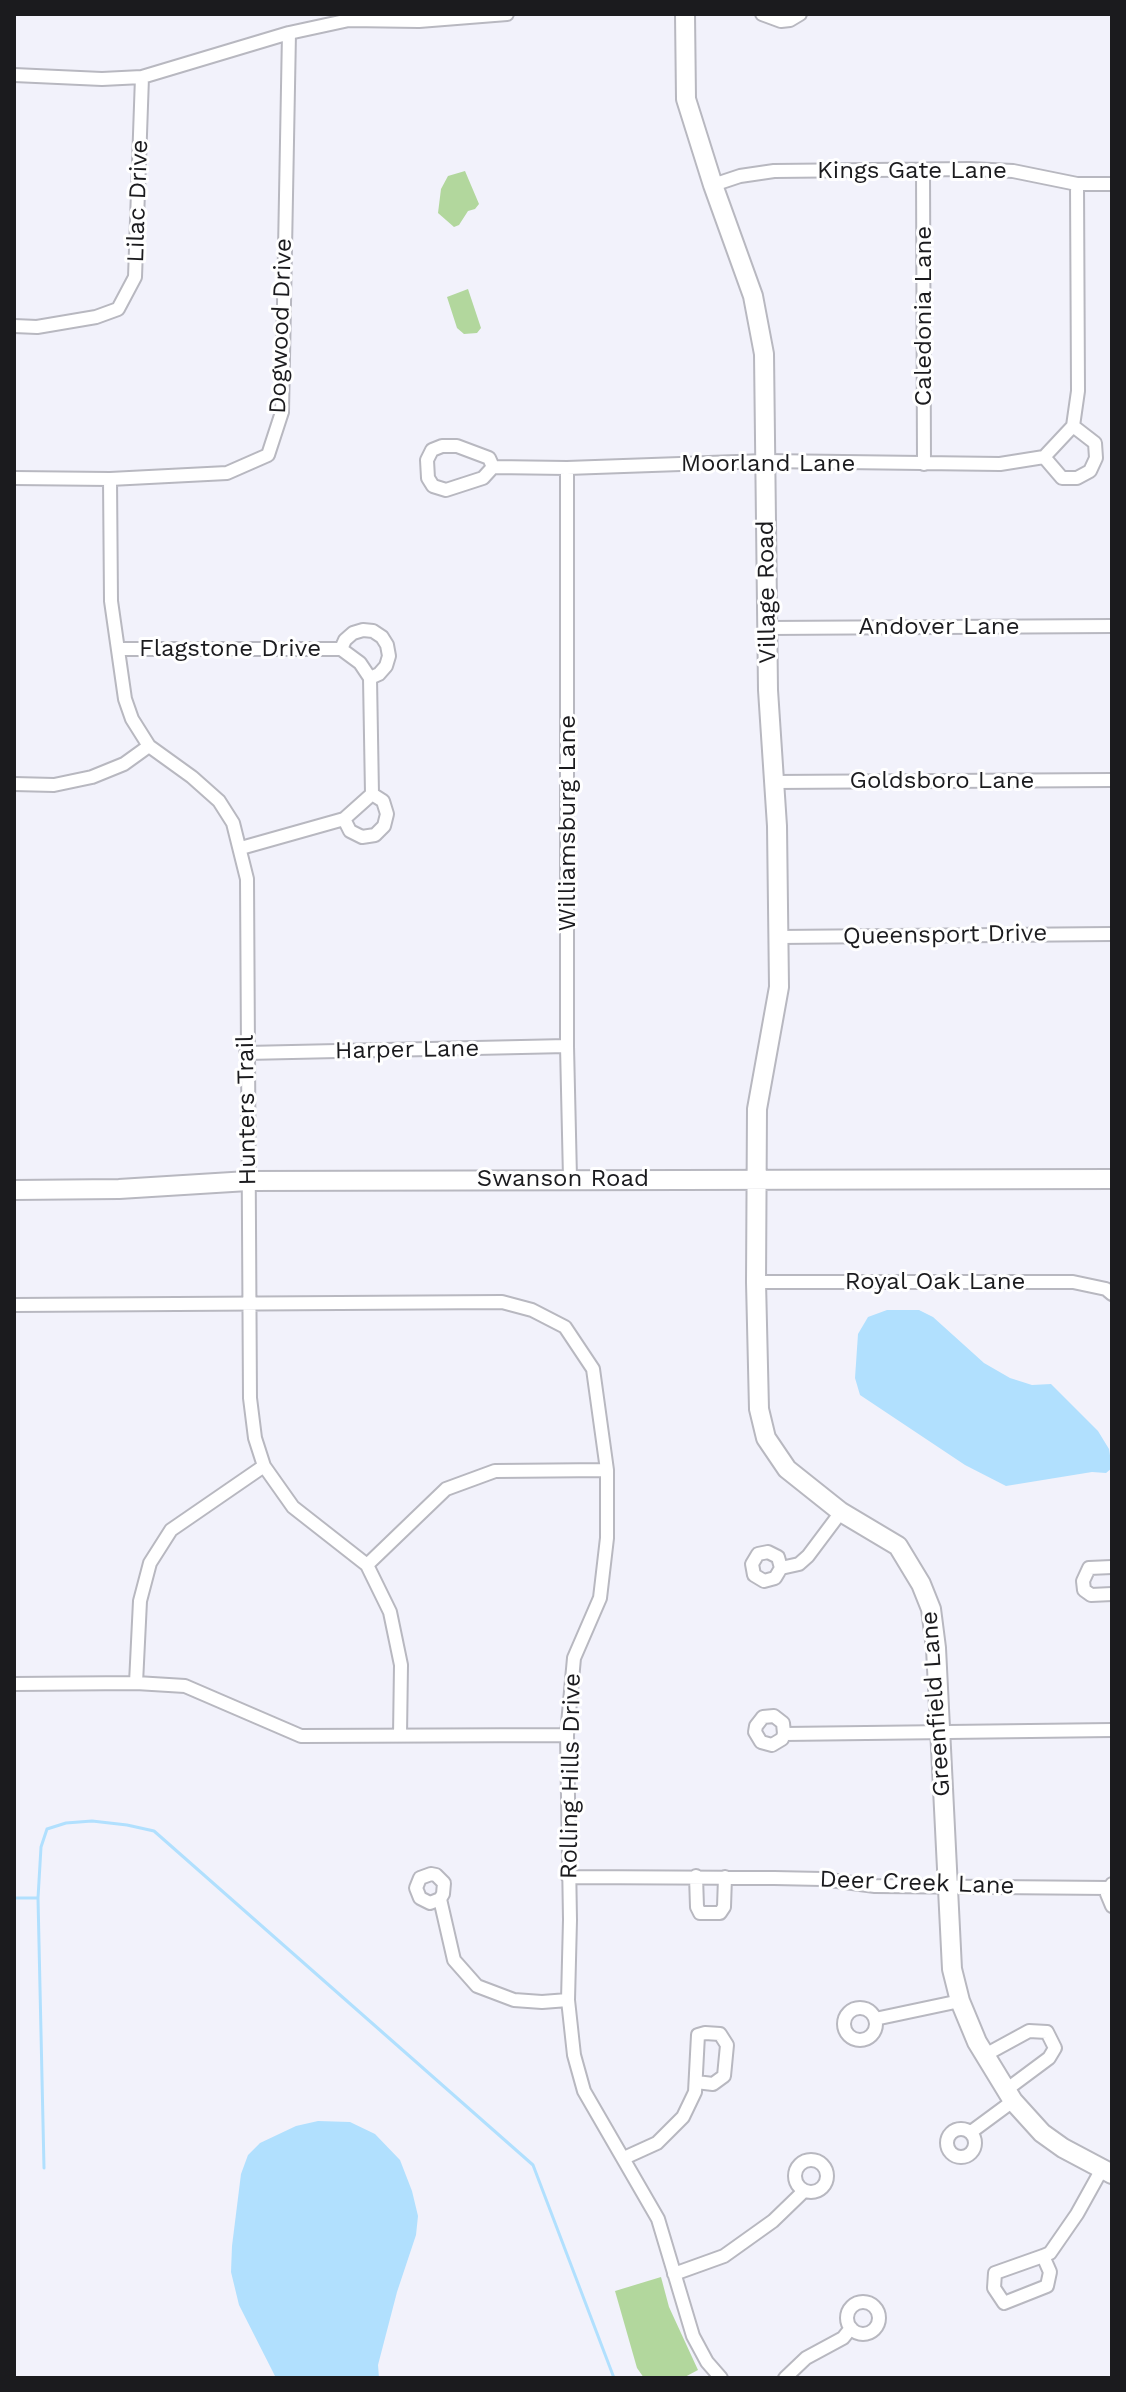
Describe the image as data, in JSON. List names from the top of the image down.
{
  "streets": {
    "street": [
      "Kings Gate Lane",
      "Lilac Drive",
      "Caledonia Lane",
      "Dogwood Drive",
      "Moorland Lane",
      "Village Road",
      "Andover Lane",
      "Flagstone Drive",
      "Goldsboro Lane",
      "Williamsburg Lane",
      "Queensport Drive",
      "Harper Lane",
      "Hunters Trail",
      "Swanson Road",
      "Royal Oak Lane",
      "Greenfield Lane",
      "Rolling Hills Drive",
      "Deer Creek Lane"
    ]
  },
  "crossings": [
    ["Kings Gate Lane", "Caledonia Lane"],
    ["Kings Gate Lane", "Village Road"],
    ["Caledonia Lane", "Moorland Lane"],
    ["Dogwood Drive", "Hunters Trail"],
    ["Moorland Lane", "Village Road"],
    ["Moorland Lane", "Williamsburg Lane"],
    ["Village Road", "Andover Lane"],
    ["Village Road", "Goldsboro Lane"],
    ["Village Road", "Queensport Drive"],
    ["Village Road", "Swanson Road"],
    ["Village Road", "Greenfield Lane"],
    ["Flagstone Drive", "Hunters Trail"],
    ["Williamsburg Lane", "Harper Lane"],
    ["Williamsburg Lane", "Swanson Road"],
    ["Harper Lane", "Hunters Trail"],
    ["Hunters Trail", "Swanson Road"],
    ["Hunters Trail", "Rolling Hills Drive"],
    ["Swanson Road", "Greenfield Lane"],
    ["Royal Oak Lane", "Greenfield Lane"],
    ["Greenfield Lane", "Deer Creek Lane"],
    ["Rolling Hills Drive", "Deer Creek Lane"]
  ]
}
